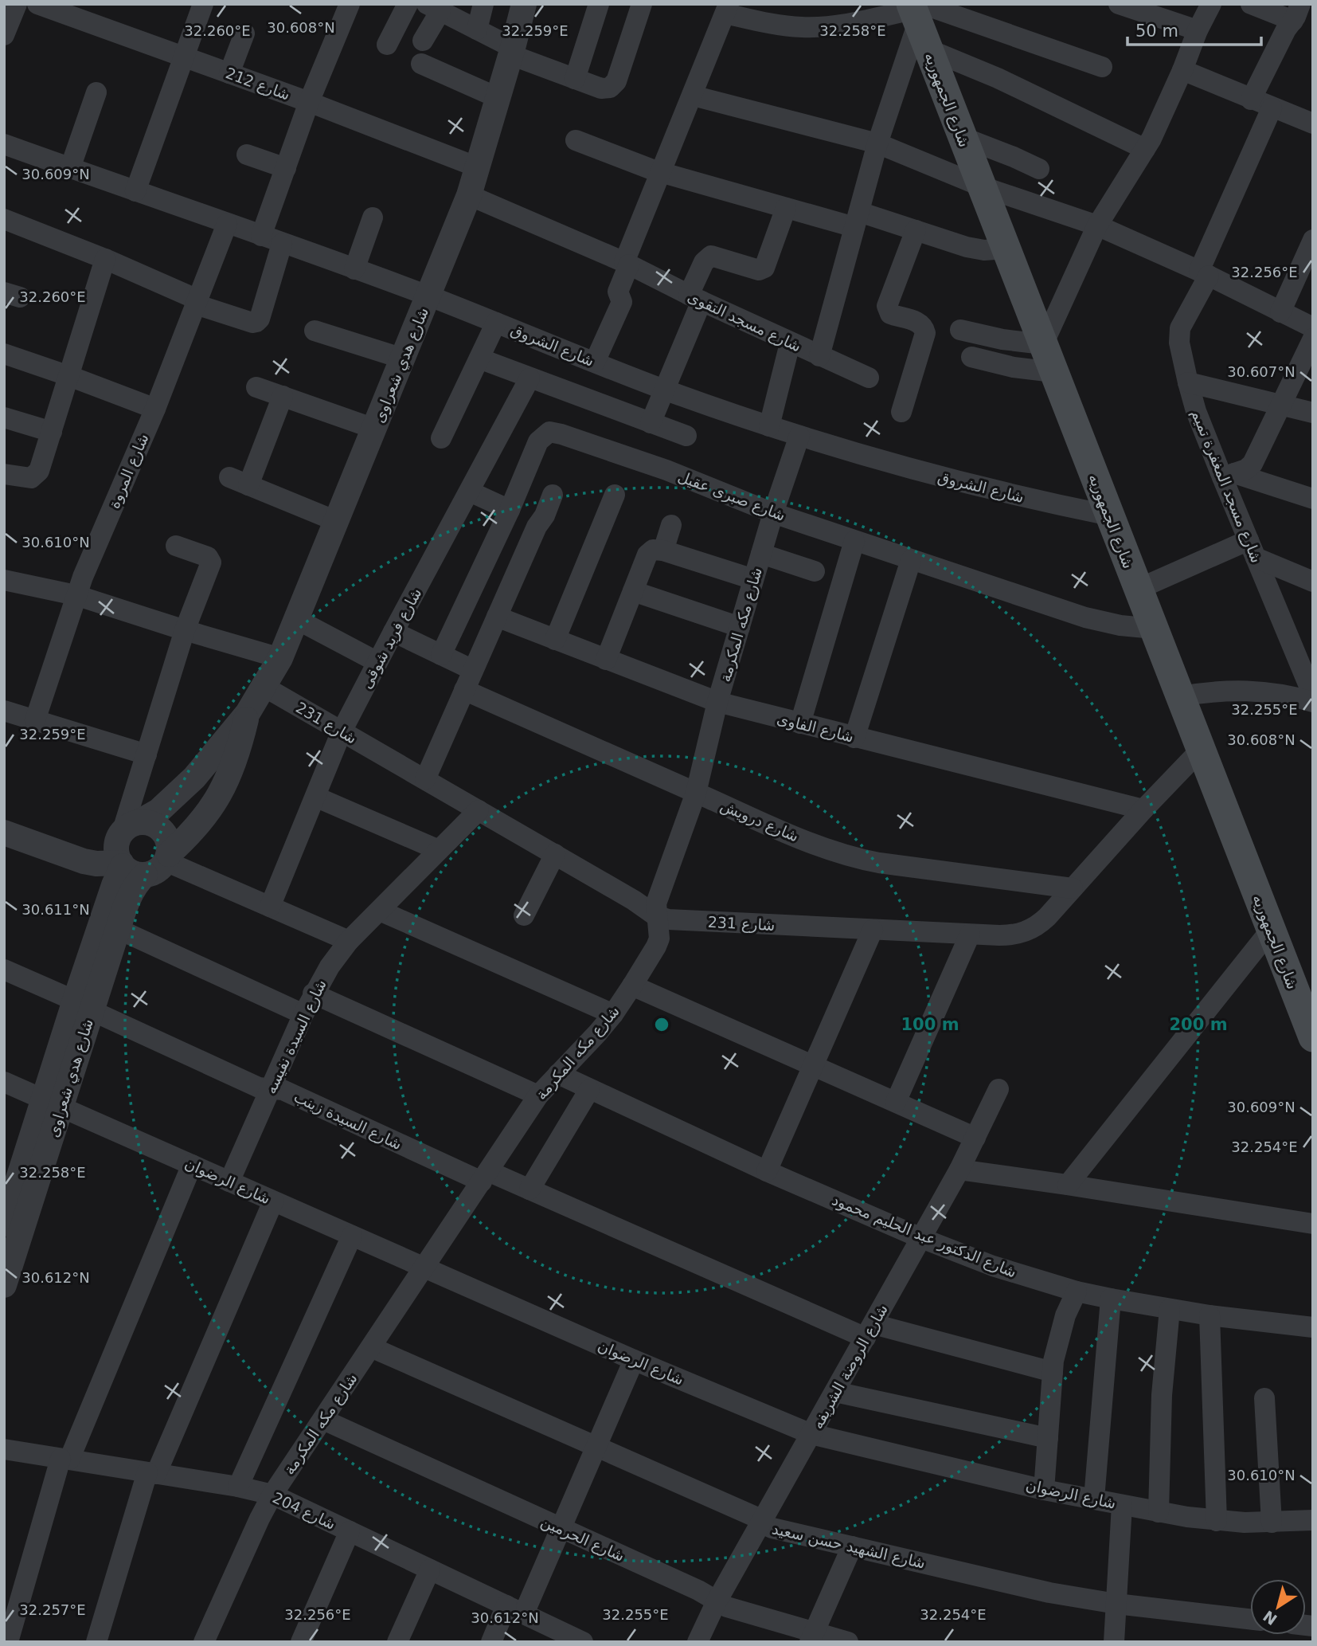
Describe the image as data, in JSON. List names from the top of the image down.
{
  "streets": {
    "main road": ["شارع الجمهوريه"],
    "street": [
      "شارع 212",
      "شارع مسجد التقوى",
      "شارع الشروق",
      "شارع هدي شعراوى",
      "شارع المروة",
      "شارع مسجد المغفرة تميم",
      "شارع صبرى عقيل",
      "شارع مكه المكرمة",
      "شارع فريد شوقى",
      "شارع 231",
      "شارع الفاوى",
      "شارع درويش",
      "شارع السيدة نفيسه",
      "شارع السيدة زينب",
      "شارع الرضوان",
      "شارع الدكتور عبد الحليم محمود",
      "شارع الروضة الشريفه",
      "شارع 204",
      "شارع الحرمين",
      "شارع الشهيد حسن سعيد"
    ]
  },
  "crossings": [
    ["شارع 212", "شارع هدي شعراوى"],
    ["شارع الجمهوريه", "شارع الشروق"],
    ["شارع الجمهوريه", "شارع صبرى عقيل"],
    ["شارع الجمهوريه", "شارع 231"],
    ["شارع مسجد التقوى", "شارع هدي شعراوى"],
    ["شارع الشروق", "شارع هدي شعراوى"],
    ["شارع الشروق", "شارع المروة"],
    ["شارع الشروق", "شارع مكه المكرمة"],
    ["شارع هدي شعراوى", "شارع 231"],
    ["شارع هدي شعراوى", "شارع السيدة زينب"],
    ["شارع هدي شعراوى", "شارع الرضوان"],
    ["شارع صبرى عقيل", "شارع مكه المكرمة"],
    ["شارع مكه المكرمة", "شارع 231"],
    ["شارع مكه المكرمة", "شارع الفاوى"],
    ["شارع مكه المكرمة", "شارع درويش"],
    ["شارع مكه المكرمة", "شارع السيدة زينب"],
    ["شارع مكه المكرمة", "شارع الرضوان"],
    ["شارع مكه المكرمة", "شارع الدكتور عبد الحليم محمود"],
    ["شارع مكه المكرمة", "شارع 204"],
    ["شارع مكه المكرمة", "شارع الحرمين"],
    ["شارع مكه المكرمة", "شارع الشهيد حسن سعيد"],
    ["شارع فريد شوقى", "شارع 231"],
    ["شارع 231", "شارع الفاوى"],
    ["شارع 231", "شارع درويش"],
    ["شارع 231", "شارع السيدة نفيسه"],
    ["شارع السيدة نفيسه", "شارع السيدة زينب"],
    ["شارع السيدة نفيسه", "شارع الرضوان"],
    ["شارع السيدة زينب", "شارع الروضة الشريفه"],
    ["شارع الرضوان", "شارع الروضة الشريفه"],
    ["شارع الدكتور عبد الحليم محمود", "شارع الروضة الشريفه"],
    ["شارع الروضة الشريفه", "شارع الحرمين"],
    ["شارع الروضة الشريفه", "شارع الشهيد حسن سعيد"]
  ],
  "scale_bar": "50 m",
  "north": "bottom left",
  "coordinates": [
    "30.608°N",
    "32.260°E",
    "32.259°E",
    "32.258°E",
    "30.609°N",
    "32.256°E",
    "30.607°N",
    "30.610°N",
    "32.255°E",
    "30.611°N",
    "32.254°E",
    "30.612°N",
    "32.257°E"
  ],
  "rings": ["100 m", "200 m"]
}
